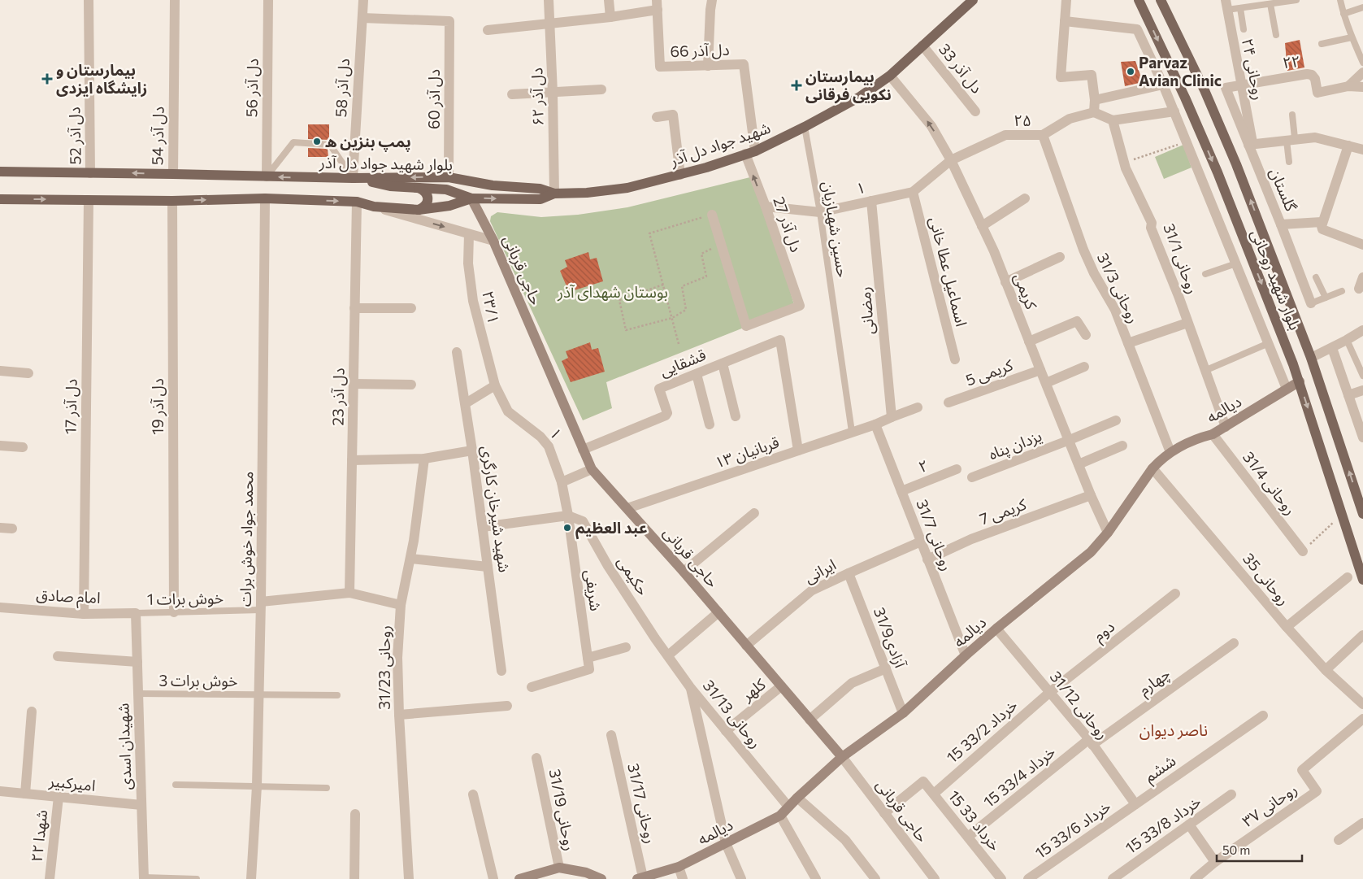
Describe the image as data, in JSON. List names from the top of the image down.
{
  "streets": {
    "main road": [
      "شهید جواد دل آذر",
      "بلوار شهید جواد دل آذر",
      "حاجی قربانی",
      "بلوار شهید روحانی",
      "دیالمه"
    ],
    "street": [
      "دل آذر 66",
      "۲۲",
      "دل آذر 33",
      "روحانی ۲۴",
      "دل آذر 56",
      "دل آذر 58",
      "دل آذر ۶۲",
      "دل آذر 60",
      "۲۵",
      "دل آذر 52",
      "دل آذر 54",
      "۱",
      "گلستان",
      "دل آذر 27",
      "روحانی 31/1",
      "اسماعیل عطا خانی",
      "روحانی 31/3",
      "کریمی",
      "۲۳/۱",
      "رمضانی",
      "قشقایی",
      "کریمی 5",
      "دل آذر 23",
      "دل آذر 17",
      "دل آذر 19",
      "یزدان پناه",
      "۱۳ قربانیان",
      "۲",
      "روحانی 31/4",
      "شهید شیرخان کارگری",
      "کریمی 7",
      "روحانی 31/7",
      "محمد جواد خوش برات",
      "ایرانی",
      "حکیمی",
      "روحانی 35",
      "شریفی",
      "امام صادق",
      "دوم",
      "آزادی31/9",
      "روحانی 31/23",
      "چهارم",
      "کلهر",
      "روحانی 31/12",
      "روحانی 31/13",
      "15 خرداد 33/2",
      "شهیدان اسدی",
      "ششم",
      "15 خرداد 33/4",
      "امیرکبیر",
      "روحانی 31/17",
      "روحانی ۳۷",
      "روحانی 31/19",
      "15 خرداد 33",
      "15 خرداد 33/8",
      "15 خرداد 33/6",
      "شهدا ۲۲"
    ],
    "lane": ["حسین شهبازیان", "خوش برات 1", "خوش برات 3"]
  },
  "crossings": [
    ["دل آذر 66", "شهید جواد دل آذر"],
    ["دل آذر 66", "دل آذر 27"],
    ["۲۲", "روحانی ۲۴"],
    ["۲۲", "گلستان"],
    ["دل آذر 33", "شهید جواد دل آذر"],
    ["روحانی ۲۴", "گلستان"],
    ["دل آذر 56", "بلوار شهید جواد دل آذر"],
    ["دل آذر 58", "دل آذر 60"],
    ["دل آذر 58", "بلوار شهید جواد دل آذر"],
    ["دل آذر ۶۲", "شهید جواد دل آذر"],
    ["دل آذر ۶۲", "بلوار شهید جواد دل آذر"],
    ["دل آذر 60", "بلوار شهید جواد دل آذر"],
    ["۲۵", "۱"],
    ["۲۵", "روحانی 31/3"],
    ["۲۵", "کریمی"],
    ["دل آذر 52", "بلوار شهید جواد دل آذر"],
    ["دل آذر 54", "بلوار شهید جواد دل آذر"],
    ["شهید جواد دل آذر", "بلوار شهید جواد دل آذر"],
    ["شهید جواد دل آذر", "دل آذر 27"],
    ["شهید جواد دل آذر", "حسین شهبازیان"],
    ["شهید جواد دل آذر", "کریمی"],
    ["۱", "دل آذر 27"],
    ["۱", "حسین شهبازیان"],
    ["۱", "اسماعیل عطا خانی"],
    ["۱", "کریمی"],
    ["۱", "۲۳/۱"],
    ["۱", "رمضانی"],
    ["۱", "حکیمی"],
    ["۱", "شریفی"],
    ["حسین شهبازیان", "۱۳ قربانیان"],
    ["روحانی 31/1", "دیالمه"],
    ["حاجی قربانی", "قشقایی"],
    ["حاجی قربانی", "دیالمه"],
    ["حاجی قربانی", "۱۳ قربانیان"],
    ["حاجی قربانی", "ایرانی"],
    ["حاجی قربانی", "کلهر"],
    ["حاجی قربانی", "15 خرداد 33"],
    ["بلوار شهید روحانی", "دیالمه"],
    ["روحانی 31/3", "دیالمه"],
    ["کریمی", "کریمی 5"],
    ["کریمی", "دیالمه"],
    ["کریمی", "یزدان پناه"],
    ["کریمی", "کریمی 7"],
    ["رمضانی", "۱۳ قربانیان"],
    ["قشقایی", "۱۳ قربانیان"],
    ["دل آذر 17", "امام صادق"],
    ["دل آذر 19", "خوش برات 1"],
    ["دیالمه", "روحانی 31/4"],
    ["دیالمه", "روحانی 31/7"],
    ["دیالمه", "روحانی 35"],
    ["دیالمه", "آزادی31/9"],
    ["دیالمه", "روحانی 31/12"],
    ["دیالمه", "روحانی 31/13"],
    ["دیالمه", "روحانی 31/17"],
    ["۱۳ قربانیان", "روحانی 31/7"],
    ["۲", "روحانی 31/7"],
    ["کریمی 7", "روحانی 31/7"],
    ["روحانی 31/7", "ایرانی"],
    ["محمد جواد خوش برات", "خوش برات 1"],
    ["محمد جواد خوش برات", "خوش برات 3"],
    ["ایرانی", "آزادی31/9"],
    ["حکیمی", "شریفی"],
    ["حکیمی", "روحانی 31/13"],
    ["امام صادق", "خوش برات 1"],
    ["امام صادق", "شهیدان اسدی"],
    ["خوش برات 1", "شهیدان اسدی"],
    ["دوم", "روحانی 31/12"],
    ["دوم", "15 خرداد 33/2"],
    ["خوش برات 3", "شهیدان اسدی"],
    ["چهارم", "روحانی 31/12"],
    ["چهارم", "15 خرداد 33/4"],
    ["کلهر", "روحانی 31/13"],
    ["روحانی 31/12", "15 خرداد 33/2"],
    ["روحانی 31/12", "ششم"],
    ["روحانی 31/12", "15 خرداد 33/4"],
    ["روحانی 31/12", "15 خرداد 33/6"],
    ["15 خرداد 33/2", "15 خرداد 33"],
    ["شهیدان اسدی", "امیرکبیر"],
    ["ششم", "15 خرداد 33/6"],
    ["15 خرداد 33/4", "15 خرداد 33"],
    ["امیرکبیر", "شهدا ۲۲"]
  ],
  "districts": ["ناصر دیوان"],
  "parks": ["بوستان شهدای آذر"],
  "places": {
    "other": ["Parvaz Avian Clinic", "پمپ بنزین ه", "عبد العظيم"],
    "health": ["بیمارستان و زایشگاه ایزدی", "بیمارستان نکویی فرقانی"]
  },
  "scale_bar": "50 m"
}
